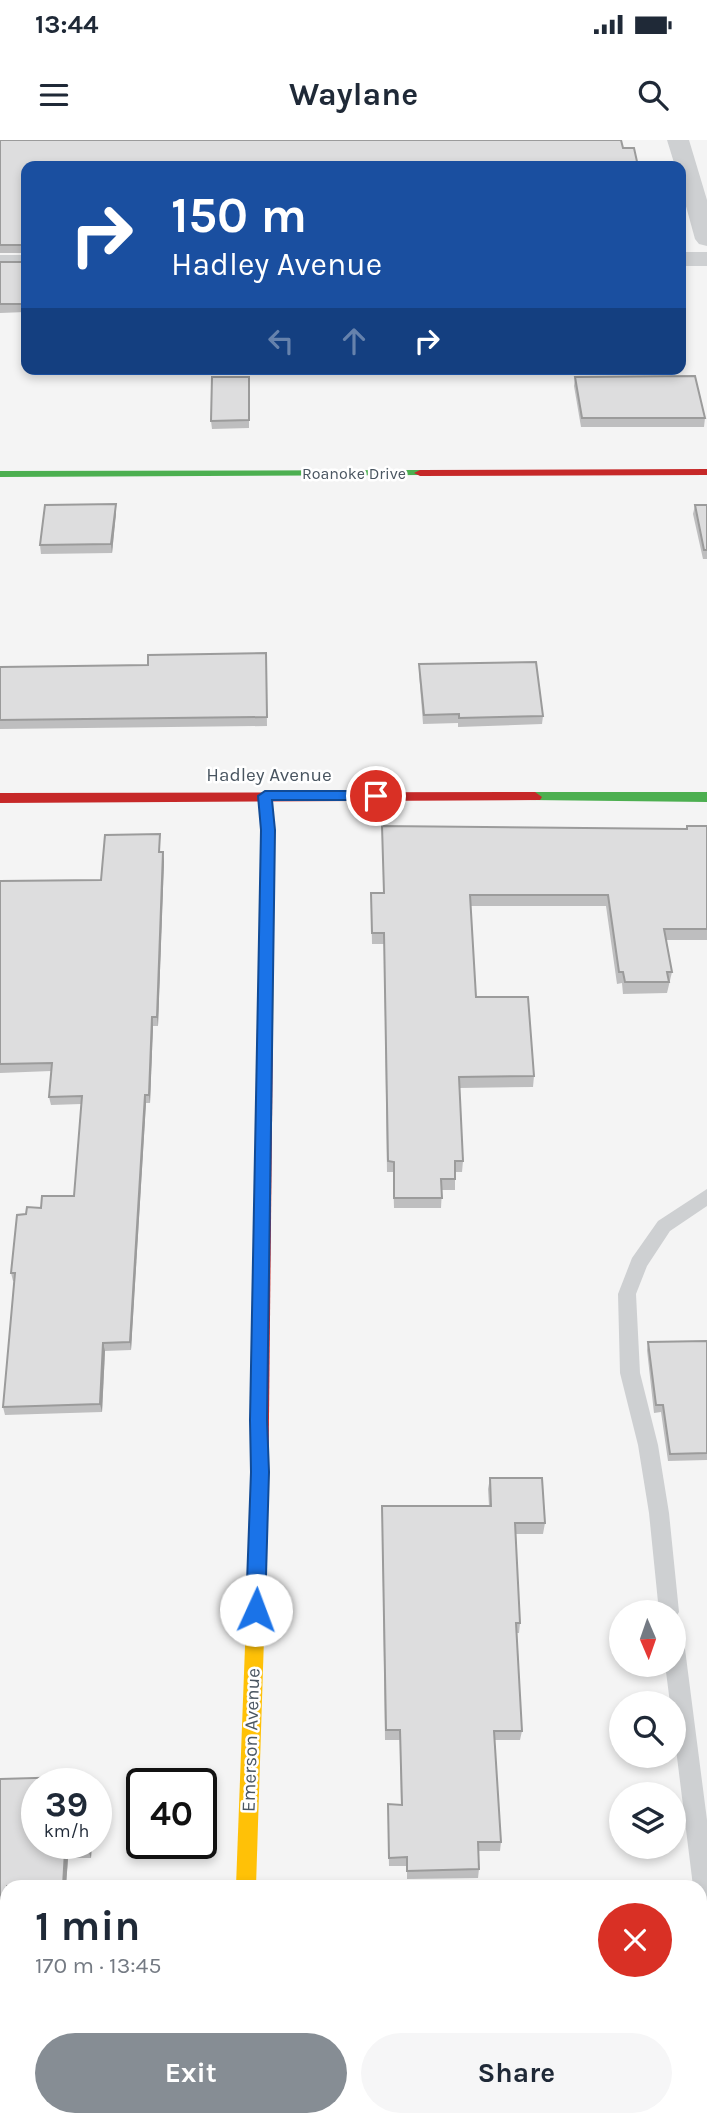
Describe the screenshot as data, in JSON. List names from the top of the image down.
{
  "streets": {
    "street": ["Roanoke Drive", "Hadley Avenue", "Emerson Avenue"]
  },
  "crossings": [
    ["Hadley Avenue", "Emerson Avenue"]
  ],
  "north": "bottom",
  "page": {
    "status": "13:44",
    "header": "Waylane",
    "turn": ["150 m", "Hadley Avenue"],
    "speed": "39 km/h",
    "limit": "40",
    "heading": ["1 min", "170 m · 13:45"],
    "buttons": ["Exit", "Share"]
  }
}
